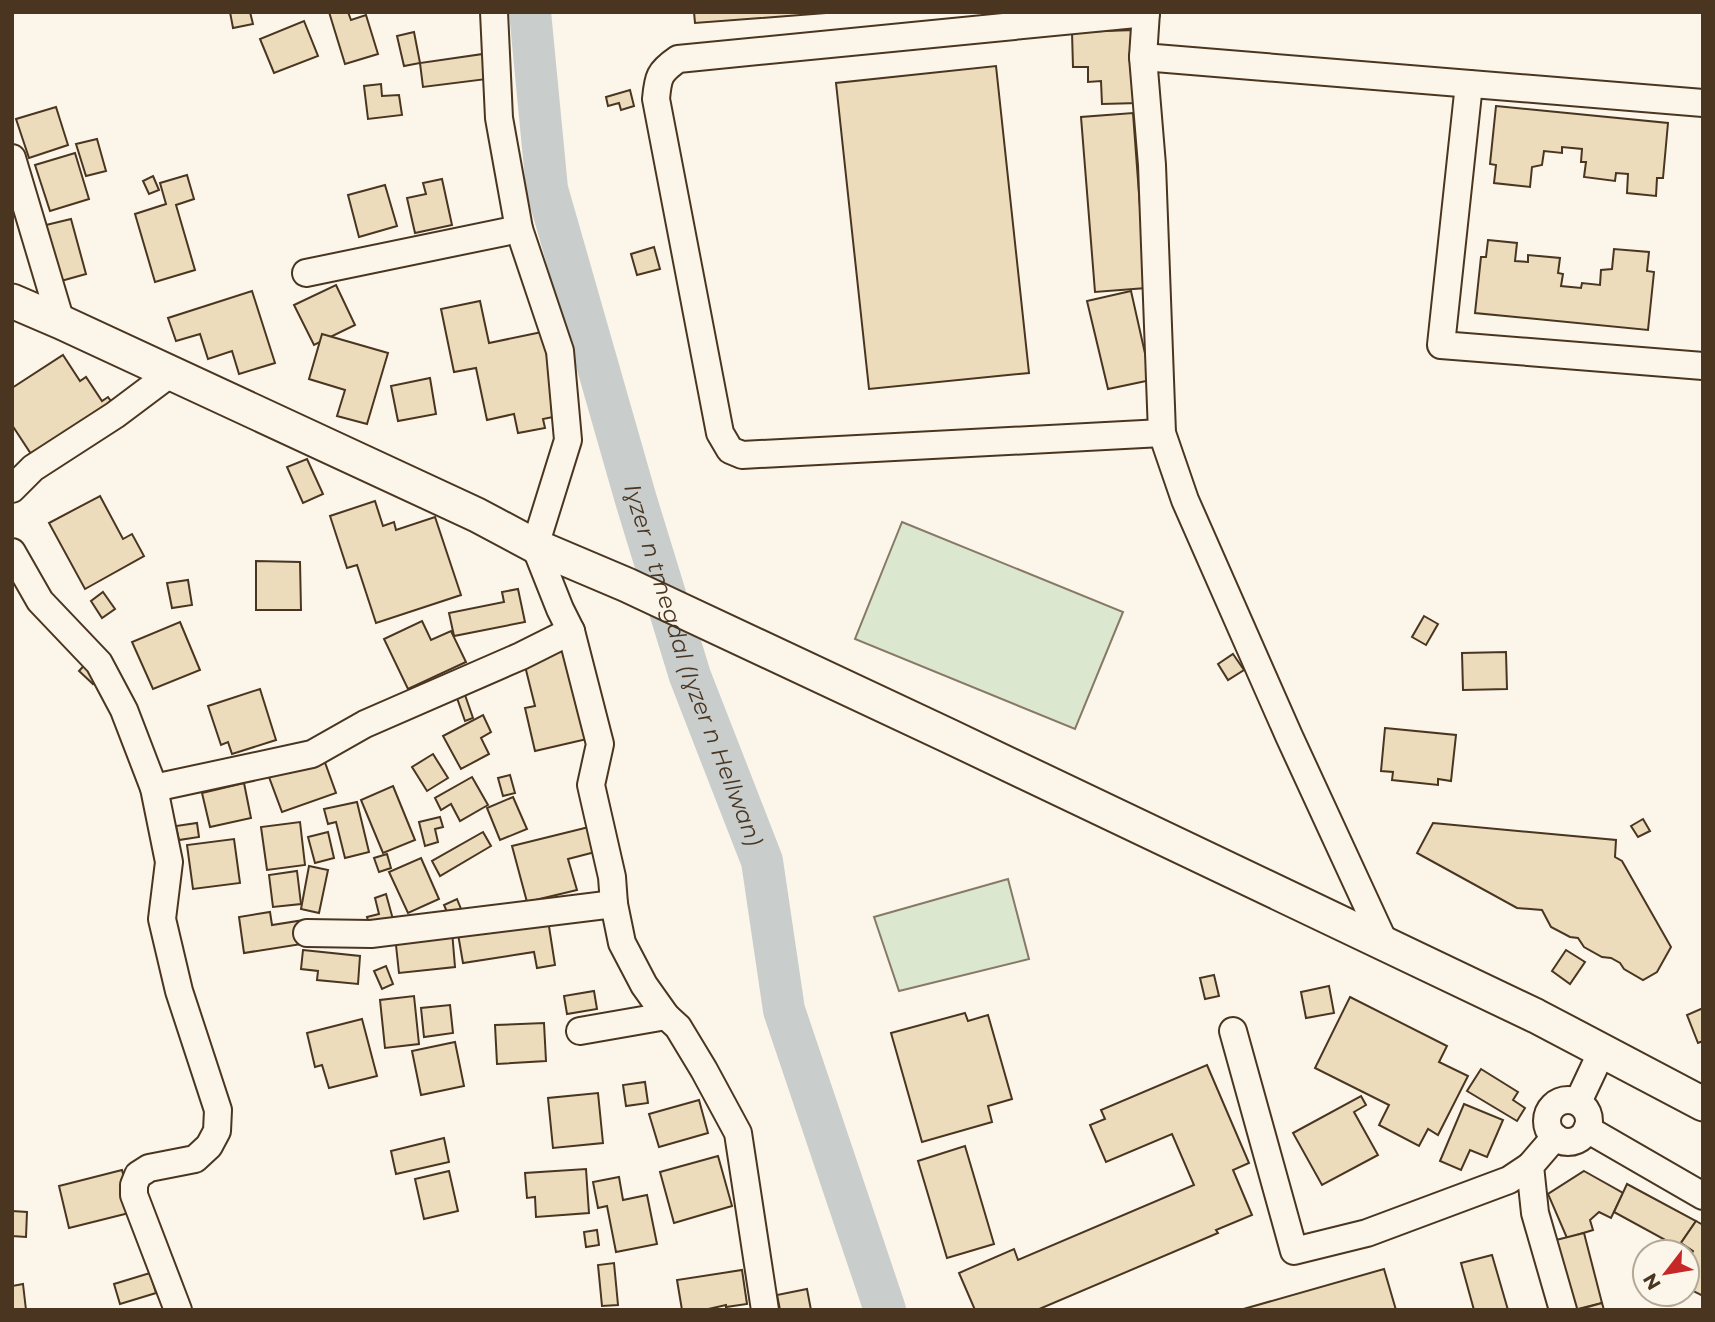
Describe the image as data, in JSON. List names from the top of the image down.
{
  "water": ["Iɣzer n tmegdal (Iɣzer n Hellwan)"],
  "north": "bottom left"
}
